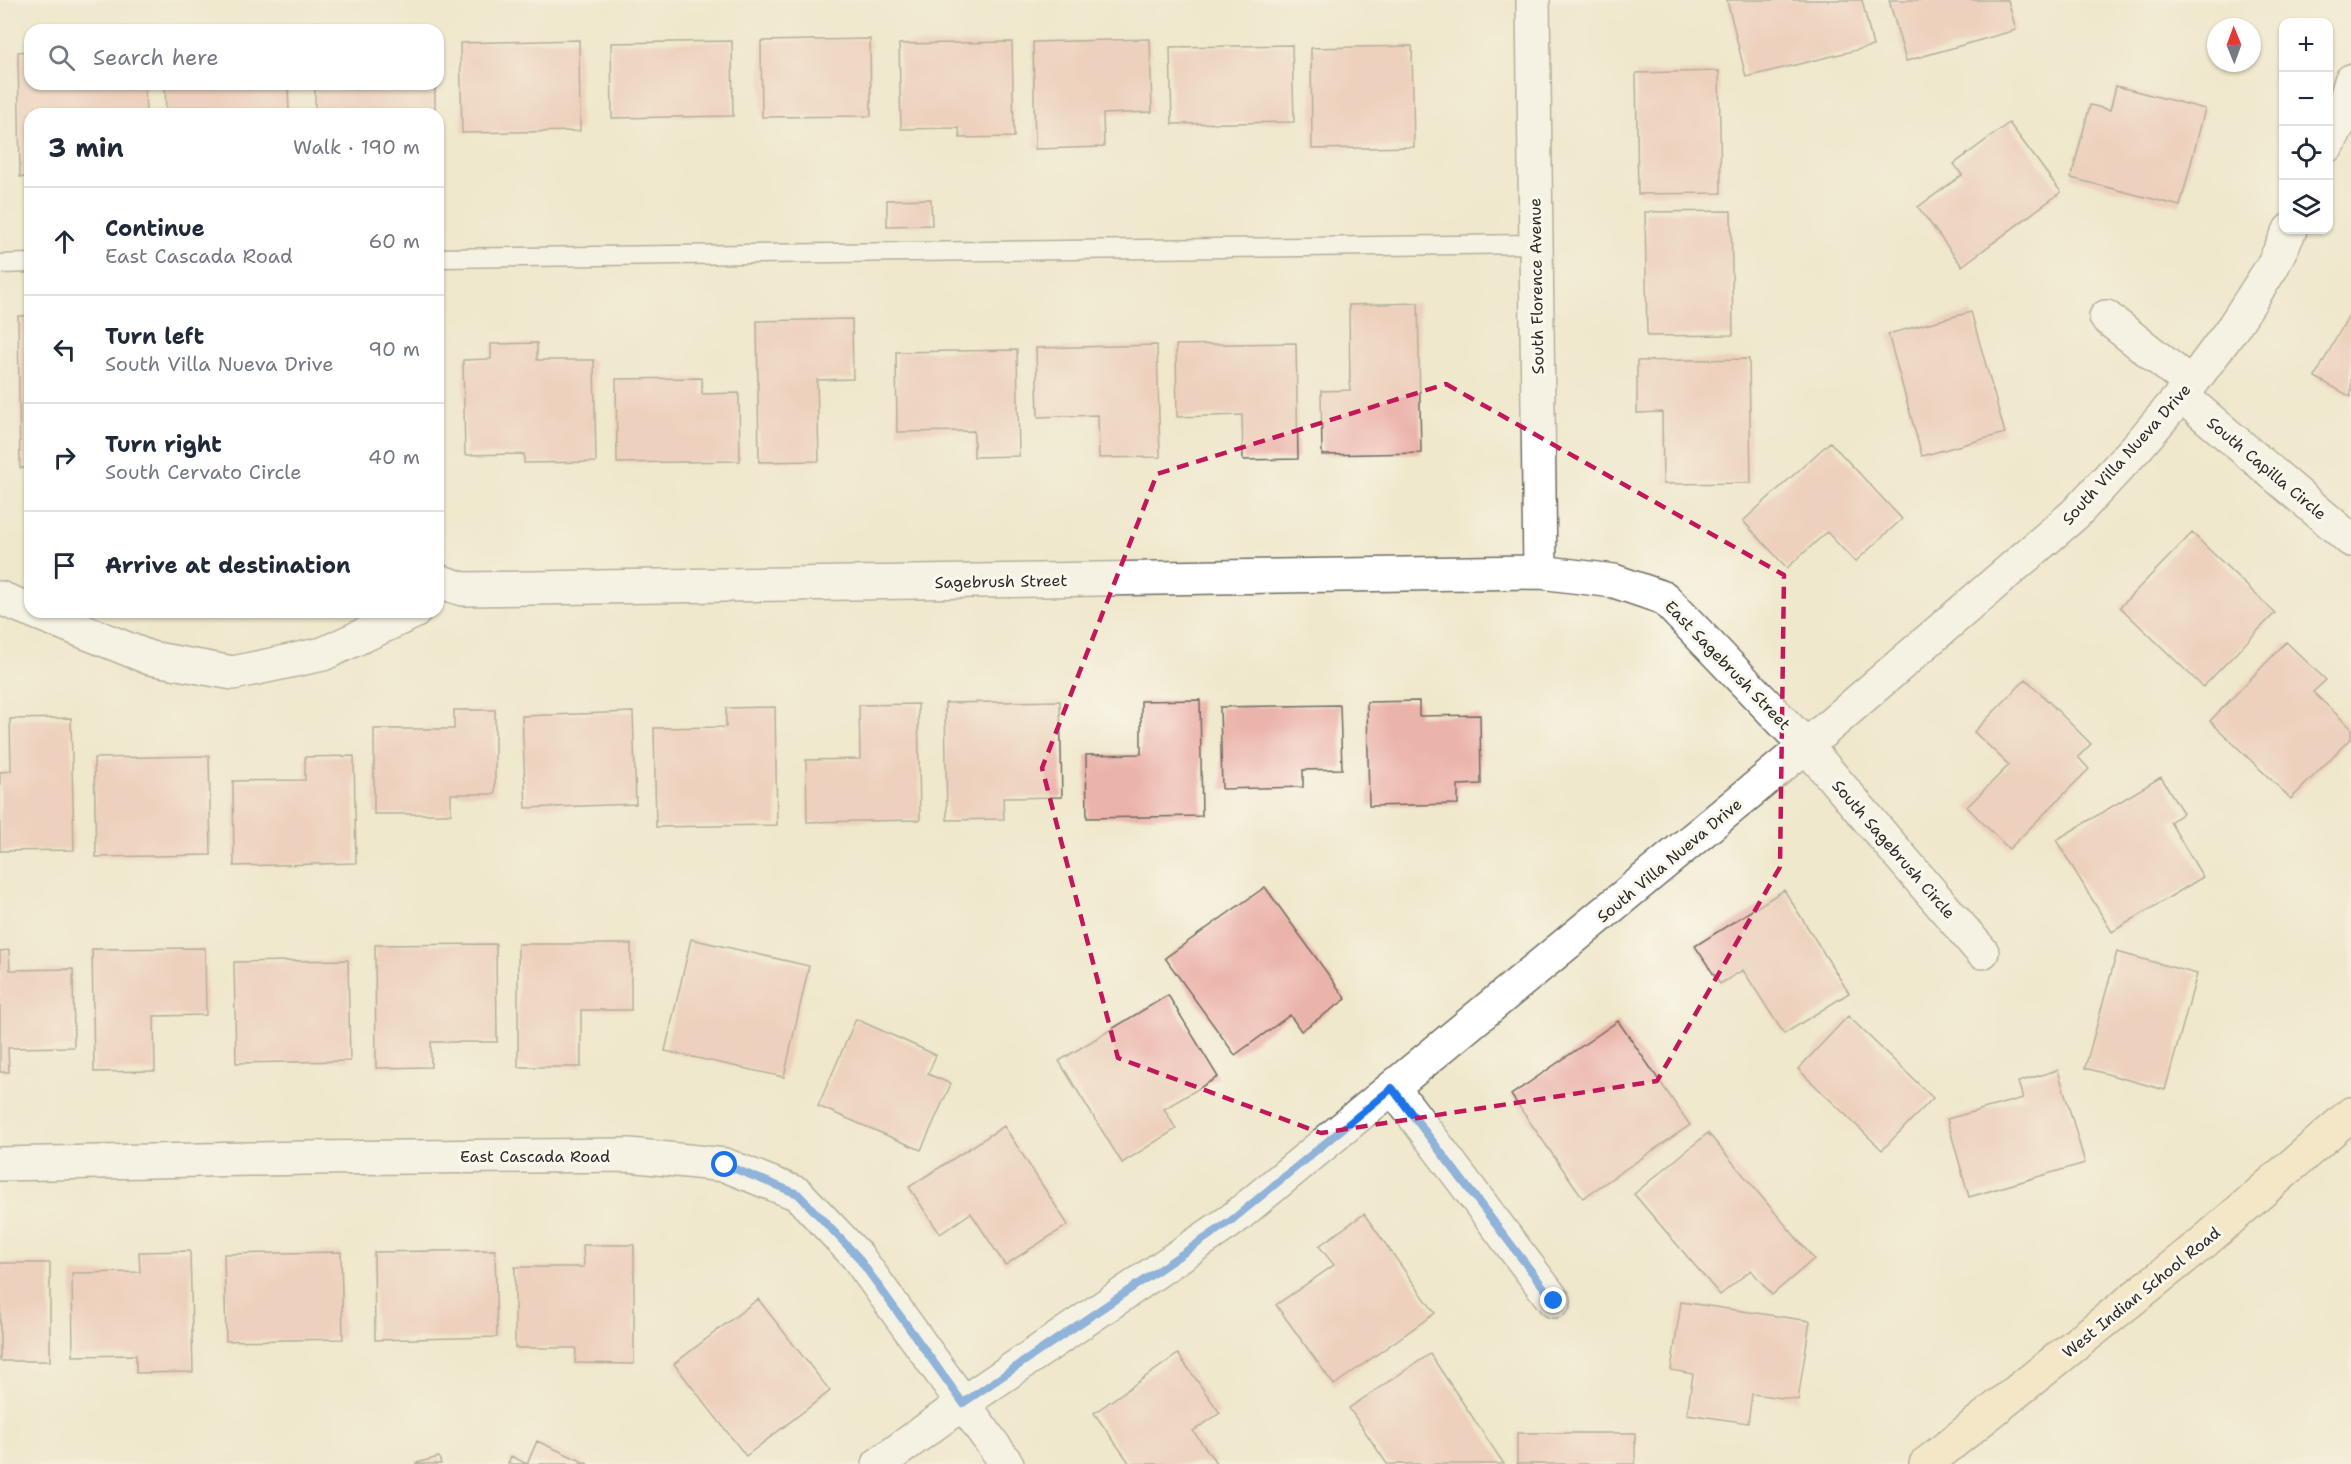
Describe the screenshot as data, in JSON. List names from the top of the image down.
{
  "streets": {
    "main road": ["West Indian School Road"],
    "street": [
      "South Florence Avenue",
      "South Villa Nueva Drive",
      "South Capilla Circle",
      "Sagebrush Street",
      "East Sagebrush Street",
      "South Sagebrush Circle",
      "East Cascada Road"
    ]
  },
  "crossings": [
    ["South Florence Avenue", "Sagebrush Street"],
    ["South Florence Avenue", "East Sagebrush Street"],
    ["South Villa Nueva Drive", "South Capilla Circle"],
    ["South Villa Nueva Drive", "East Sagebrush Street"],
    ["South Villa Nueva Drive", "South Sagebrush Circle"],
    ["South Villa Nueva Drive", "East Cascada Road"],
    ["Sagebrush Street", "East Sagebrush Street"],
    ["East Sagebrush Street", "South Sagebrush Circle"]
  ],
  "north": "top",
  "page": {
    "map_buttons": ["+", "−"],
    "search": "Search here",
    "heading": ["3 min", "Walk · 190 m"],
    "list": [
      ["Continue", "East Cascada Road", "60 m"],
      ["Turn left", "South Villa Nueva Drive", "90 m"],
      ["Turn right", "South Cervato Circle", "40 m"],
      "Arrive at destination"
    ]
  }
}
